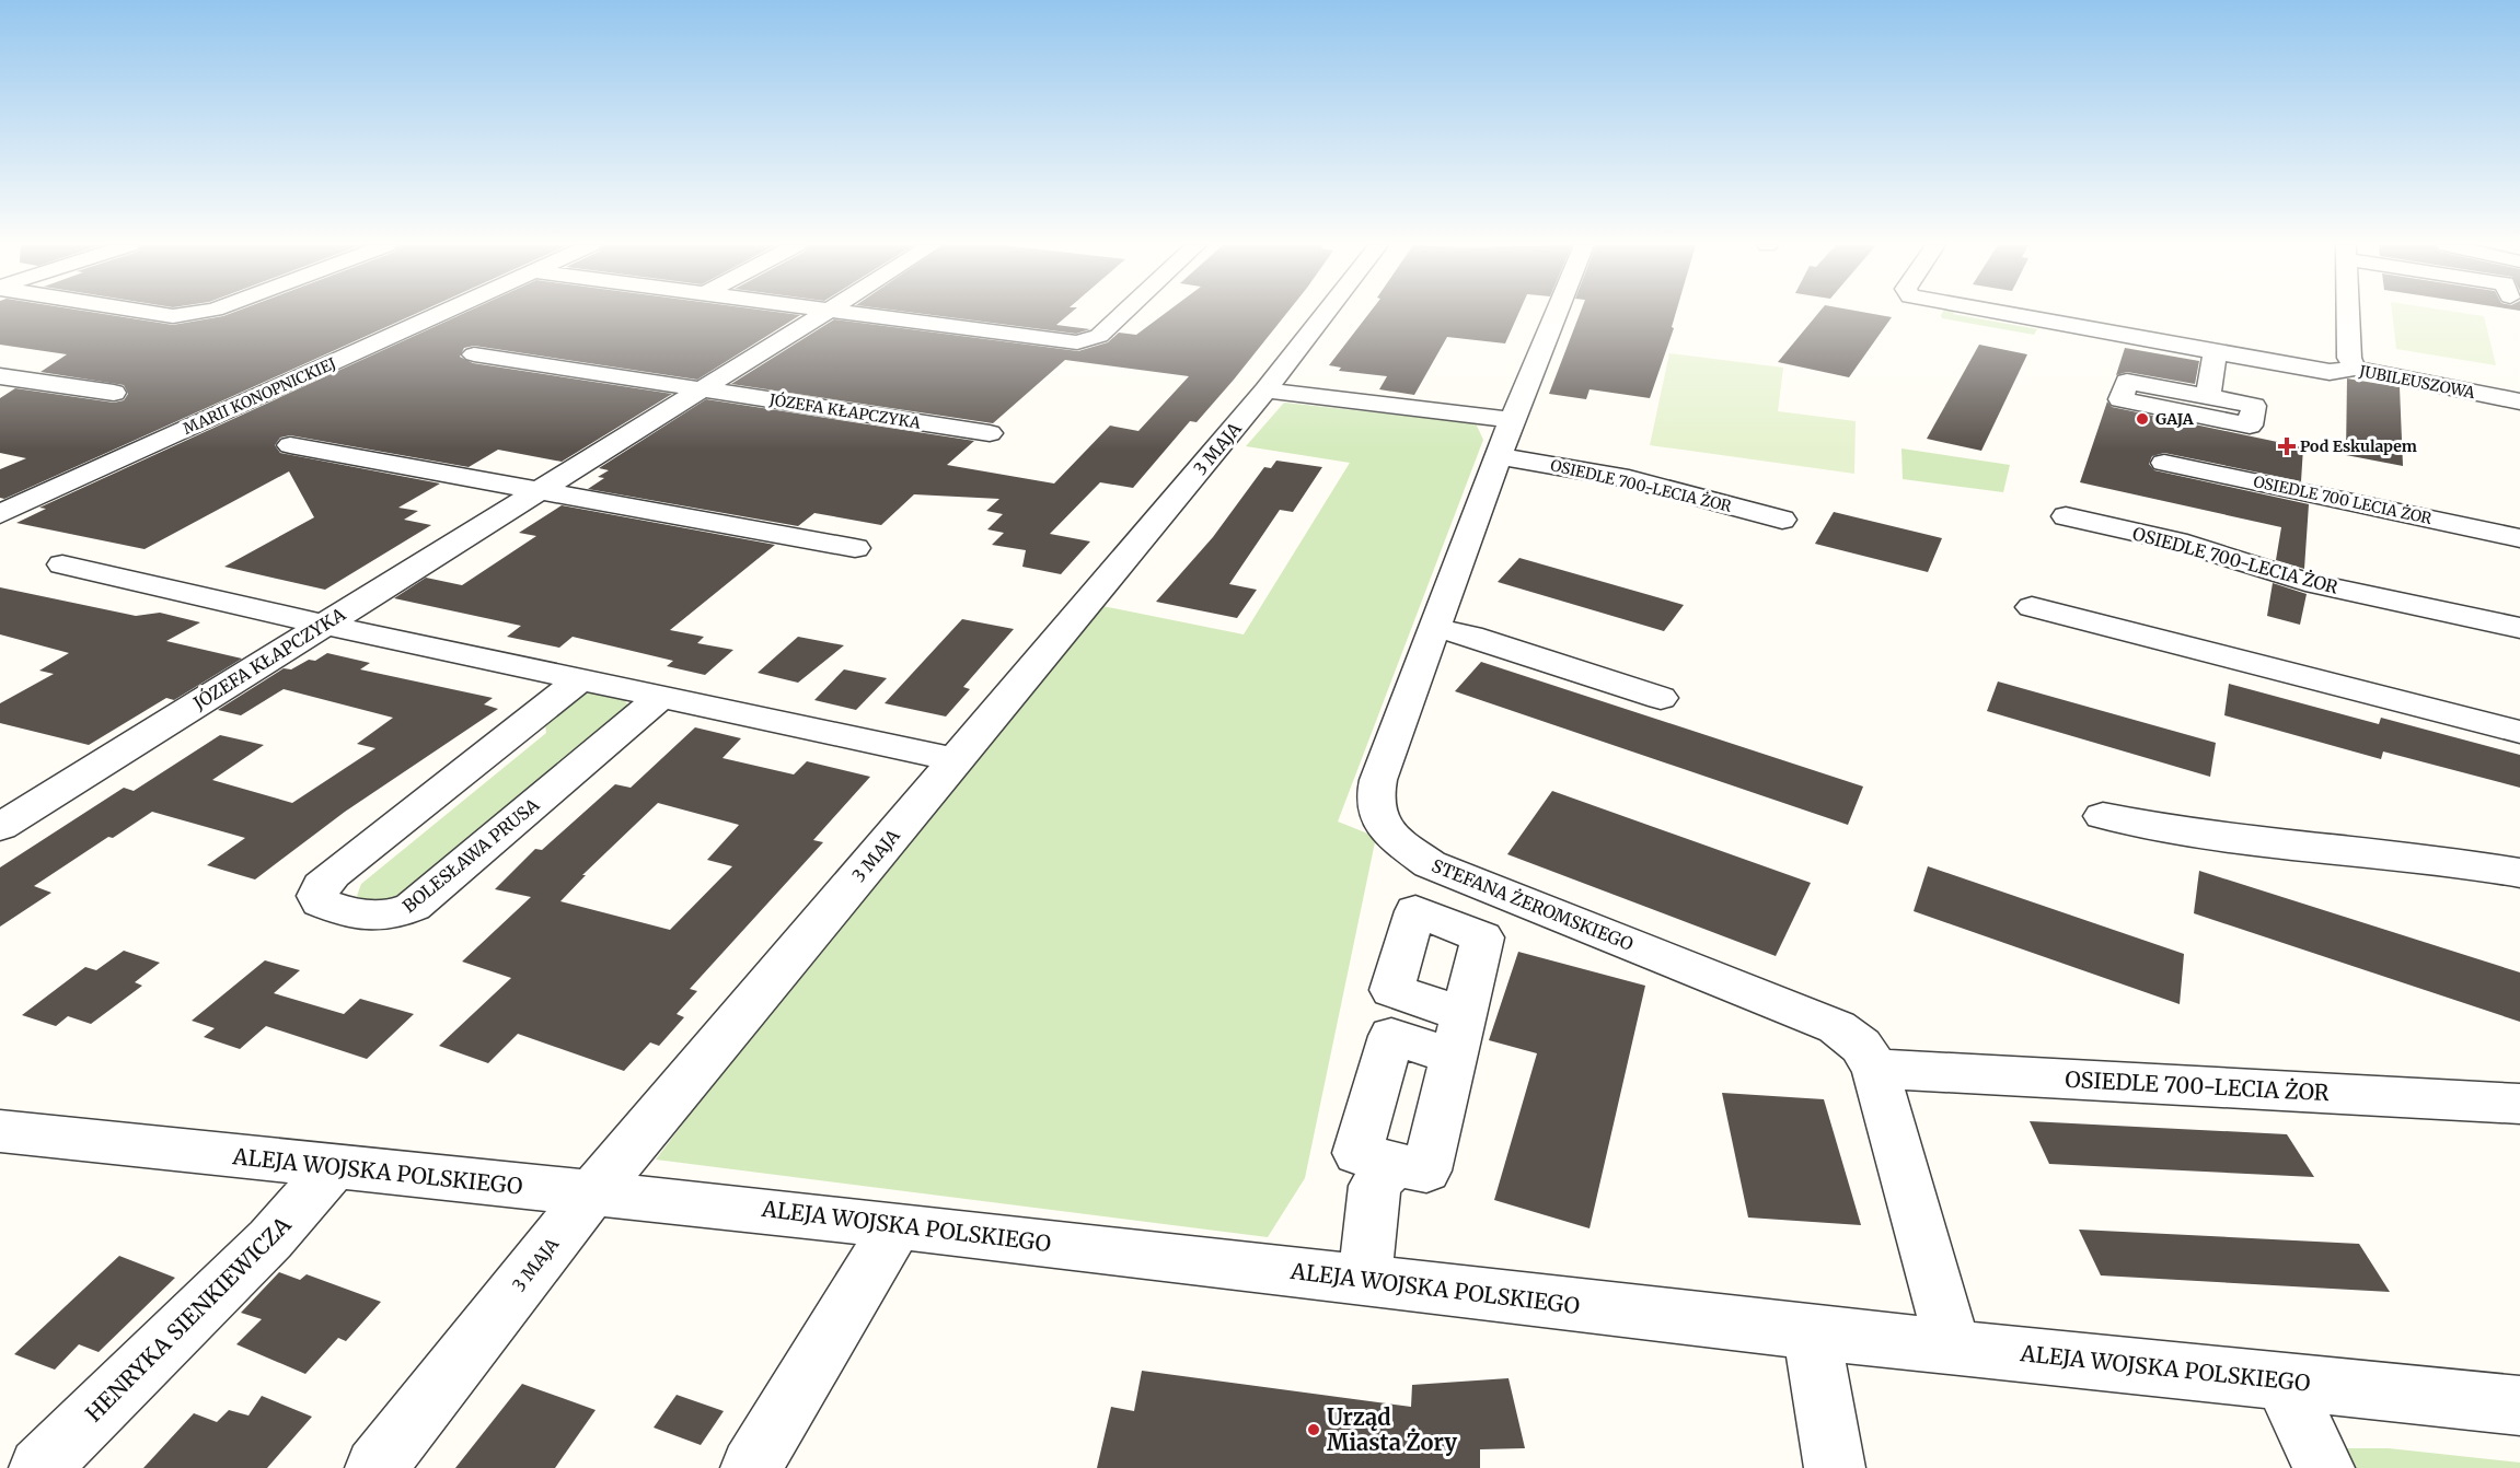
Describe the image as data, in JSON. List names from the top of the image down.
{
  "streets": {
    "street": [
      "JUBILEUSZOWA",
      "MARII KONOPNICKIEJ",
      "JÓZEFA KŁAPCZYKA",
      "3 MAJA",
      "OSIEDLE 700-LECIA ŻOR",
      "OSIEDLE 700 LECIA ŻOR",
      "BOLESŁAWA PRUSA",
      "STEFANA ŻEROMSKIEGO",
      "ALEJA WOJSKA POLSKIEGO",
      "HENRYKA SIENKIEWICZA"
    ]
  },
  "crossings": [
    ["3 MAJA", "ALEJA WOJSKA POLSKIEGO"],
    ["OSIEDLE 700-LECIA ŻOR", "STEFANA ŻEROMSKIEGO"],
    ["STEFANA ŻEROMSKIEGO", "ALEJA WOJSKA POLSKIEGO"],
    ["ALEJA WOJSKA POLSKIEGO", "HENRYKA SIENKIEWICZA"]
  ],
  "places": {
    "other": ["GAJA", "Urząd Miasta Żory"],
    "health": ["Pod Eskulapem"]
  }
}
